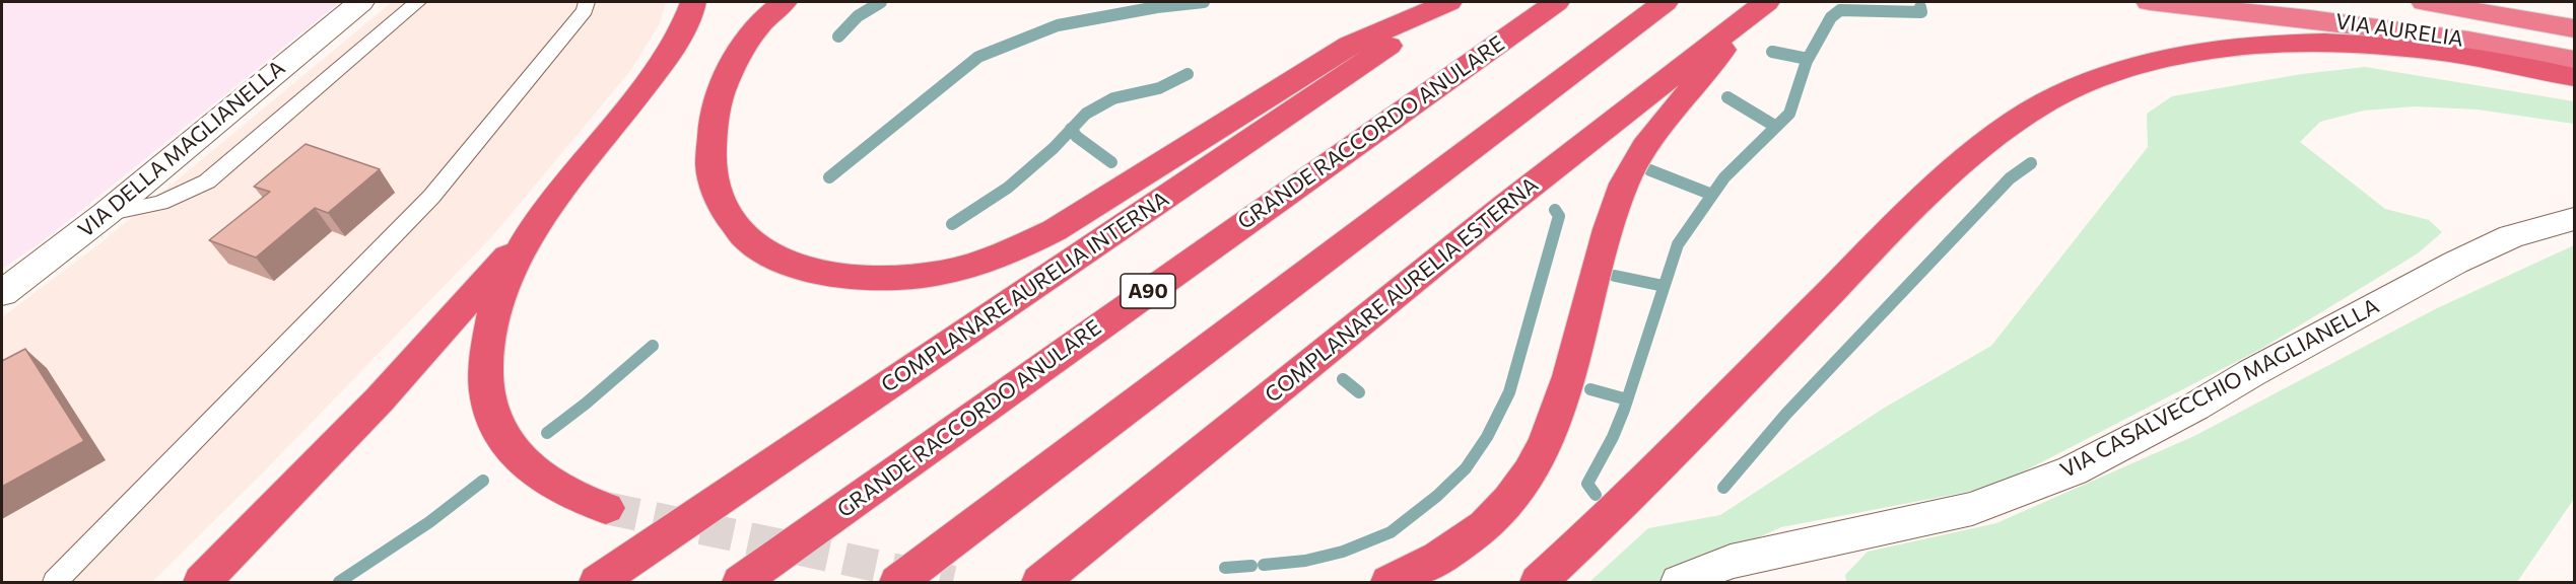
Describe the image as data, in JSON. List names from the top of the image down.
{
  "streets": {
    "highway": [
      "VIA AURELIA",
      "GRANDE RACCORDO ANULARE",
      "COMPLANARE AURELIA ESTERNA",
      "A90",
      "COMPLANARE AURELIA INTERNA"
    ],
    "street": ["VIA DELLA MAGLIANELLA", "VIA CASALVECCHIO MAGLIANELLA"]
  }
}
